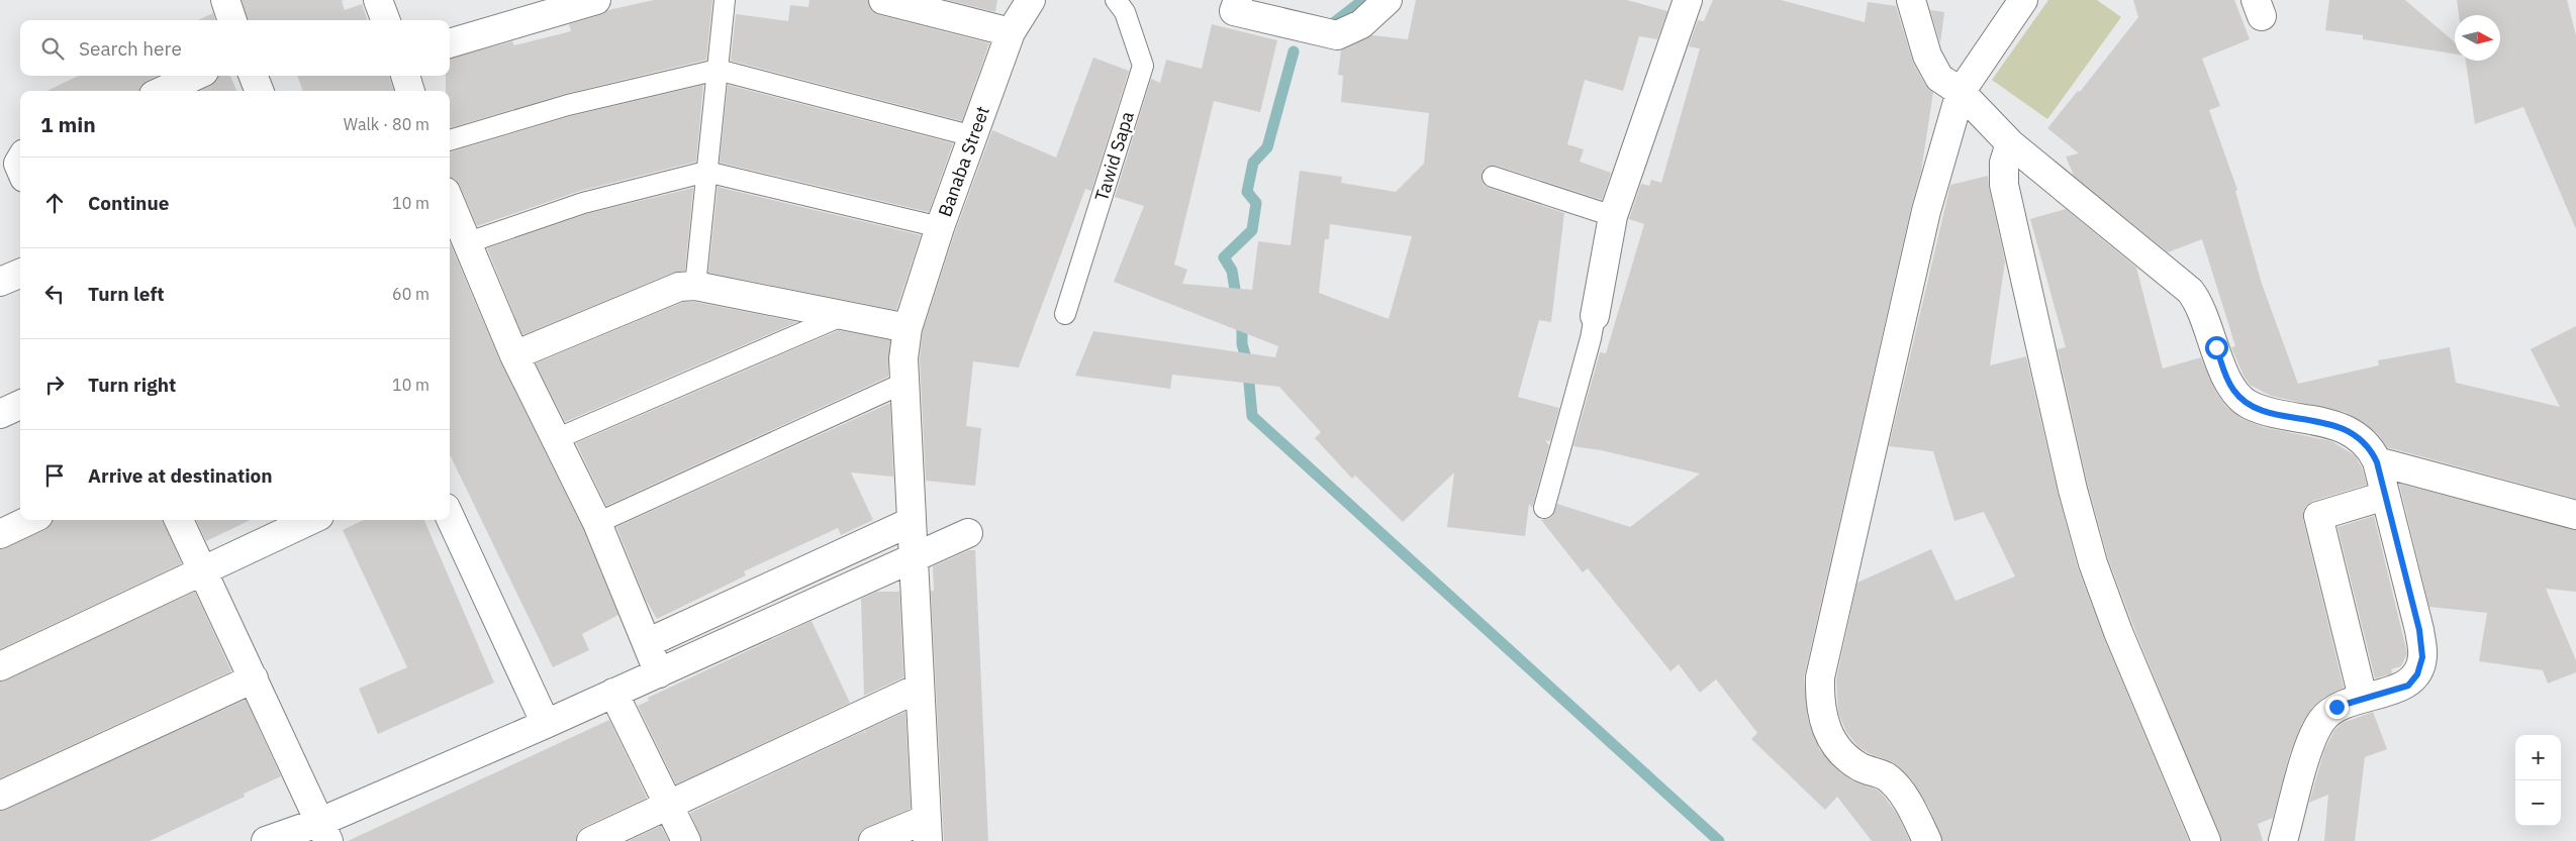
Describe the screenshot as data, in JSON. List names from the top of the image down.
{
  "streets": {
    "street": ["Banaba Street"],
    "lane": ["Tawid Sapa"]
  },
  "north": "right",
  "page": {
    "search": "Search here",
    "heading": ["1 min", "Walk · 80 m"],
    "list": [
      ["Continue", "10 m"],
      ["Turn left", "60 m"],
      ["Turn right", "10 m"],
      "Arrive at destination"
    ],
    "map_buttons": ["+", "−"]
  }
}
